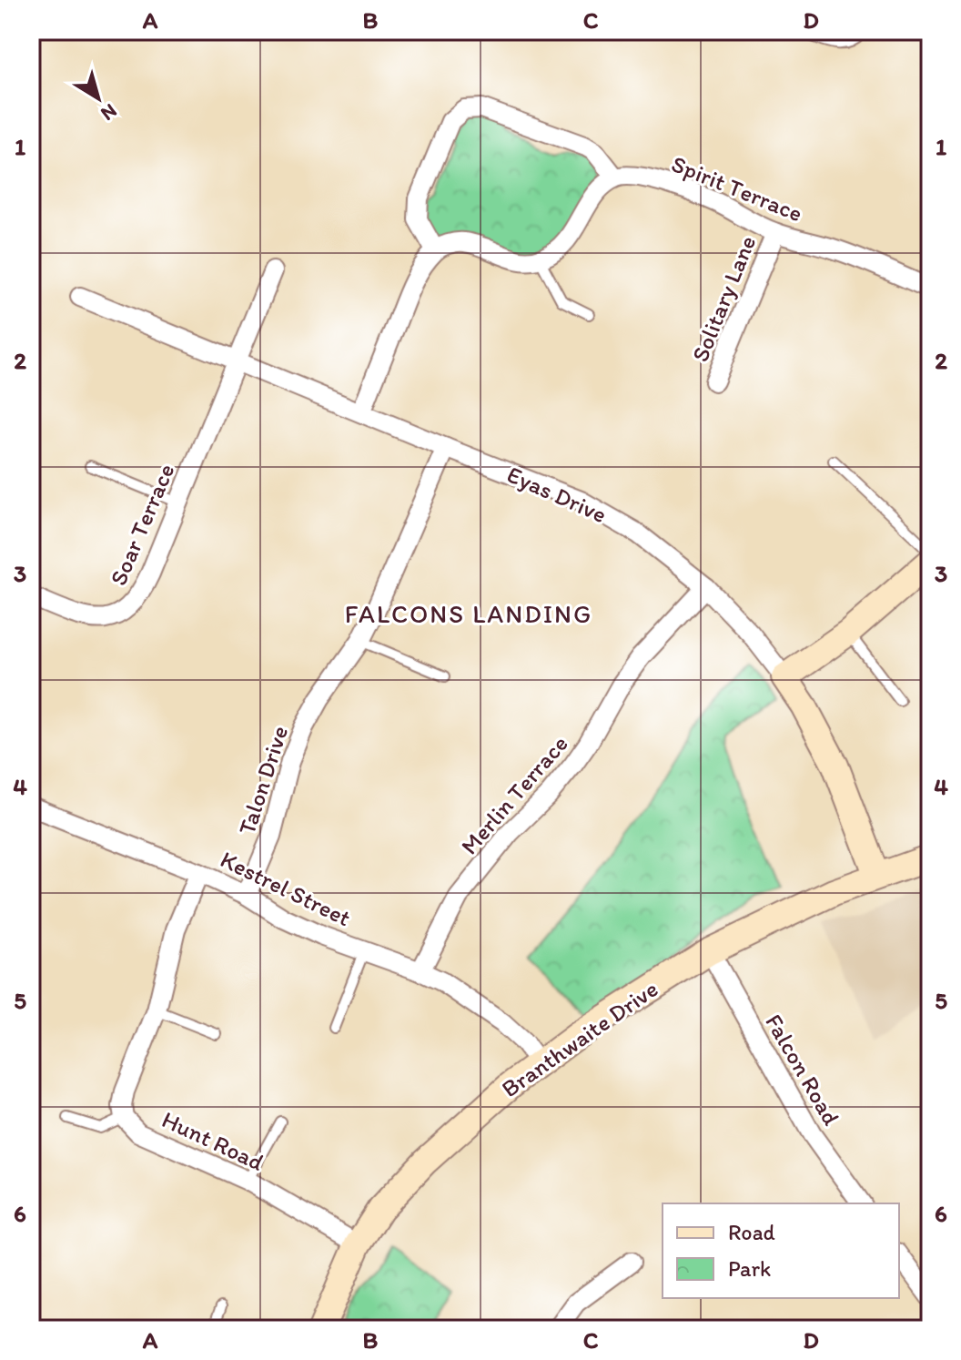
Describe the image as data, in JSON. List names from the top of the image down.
{
  "streets": {
    "street": [
      "Spirit Terrace",
      "Solitary Lane",
      "Eyas Drive",
      "Soar Terrace",
      "Talon Drive",
      "Merlin Terrace",
      "Kestrel Street",
      "Branthwaite Drive",
      "Falcon Road",
      "Hunt Road"
    ]
  },
  "crossings": [
    ["Spirit Terrace", "Solitary Lane"],
    ["Eyas Drive", "Soar Terrace"],
    ["Eyas Drive", "Talon Drive"],
    ["Eyas Drive", "Merlin Terrace"],
    ["Eyas Drive", "Branthwaite Drive"],
    ["Talon Drive", "Kestrel Street"],
    ["Merlin Terrace", "Kestrel Street"],
    ["Kestrel Street", "Branthwaite Drive"],
    ["Branthwaite Drive", "Falcon Road"],
    ["Branthwaite Drive", "Hunt Road"]
  ],
  "districts": ["FALCONS LANDING"],
  "legend": ["Road", "Park"],
  "north": "bottom right",
  "grid": {
    "columns": [
      "A",
      "B",
      "C",
      "D"
    ],
    "rows": [
      "1",
      "2",
      "3",
      "4",
      "5",
      "6"
    ]
  }
}
